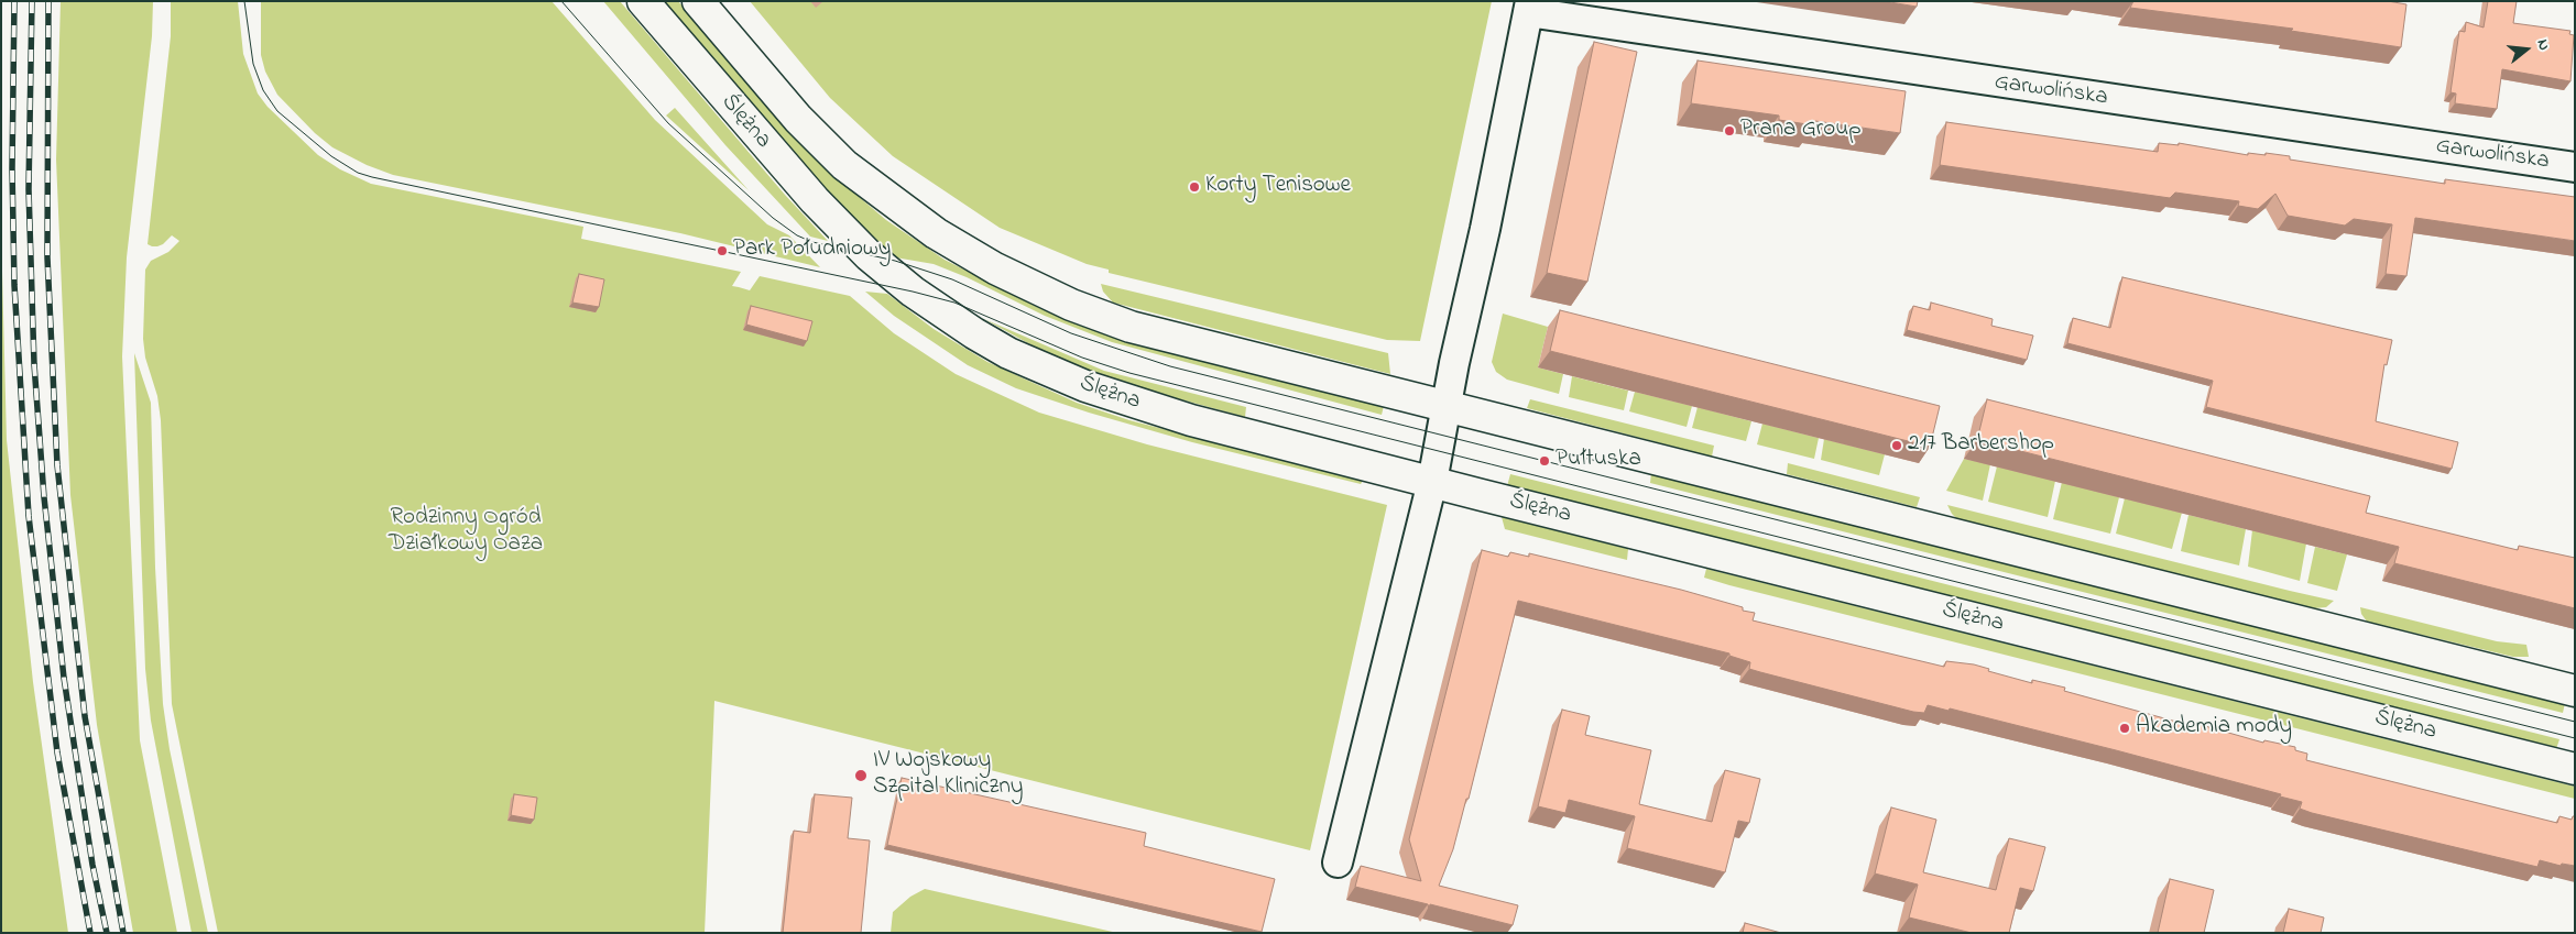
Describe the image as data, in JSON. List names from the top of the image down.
{
  "streets": {
    "main road": ["Ślężna"],
    "street": ["Garwolińska"]
  },
  "parks": ["Rodzinny Ogród Działkowy Oaza"],
  "places": [
    "Prana Group",
    "Korty Tenisowe",
    "Park Południowy",
    "217 Barbershop",
    "Pułtuska",
    "Akademia mody",
    "IV Wojskowy Szpital Kliniczny"
  ],
  "north": "right"
}
